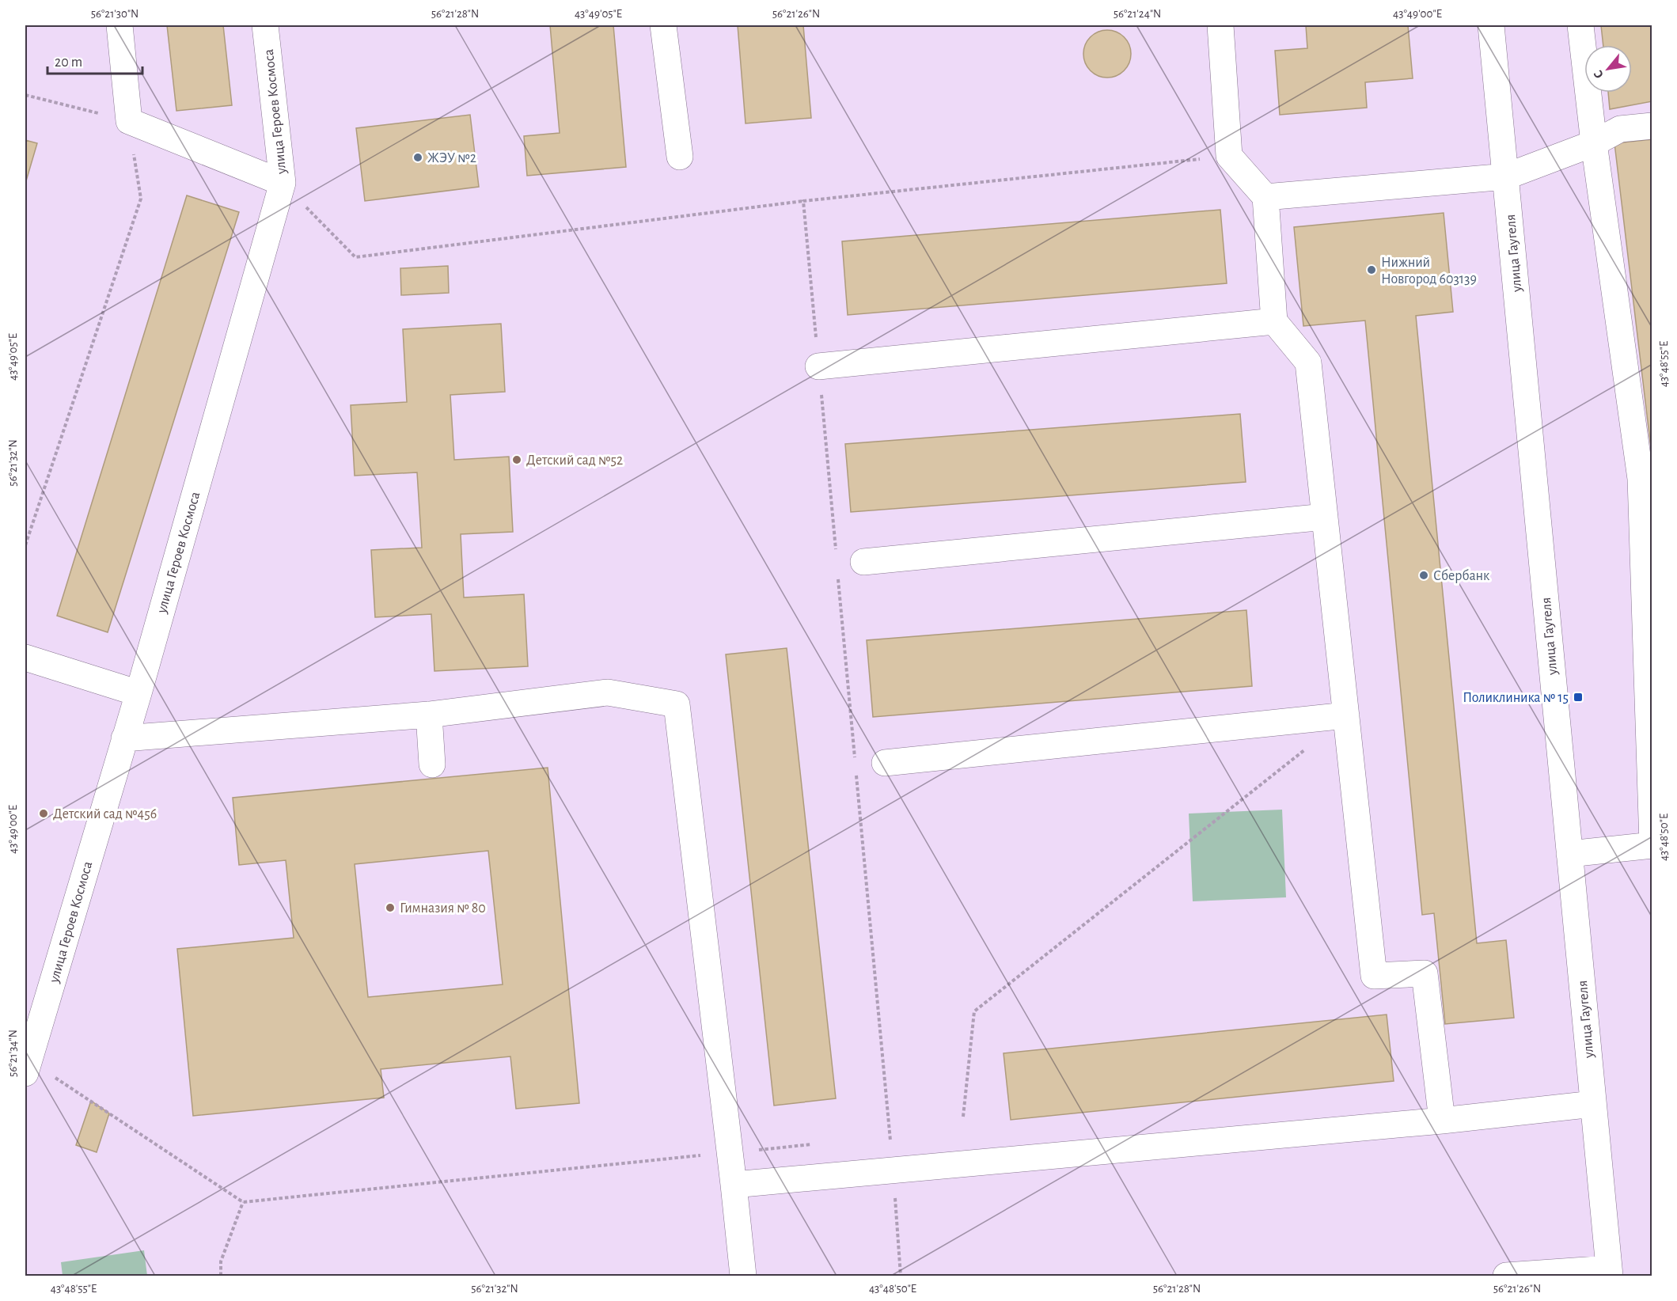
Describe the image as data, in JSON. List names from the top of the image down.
{
  "streets": {
    "street": ["улица Героев Космоса", "улица Гаугеля"]
  },
  "places": {
    "other": [
      "ЖЭУ №2",
      "Нижний Новгород 603139",
      "Детский сад №52",
      "Сбербанк",
      "Детский сад №456",
      "Гимназия № 80"
    ],
    "transit": ["Поликлиника № 15"]
  },
  "scale_bar": "20 m",
  "north": "bottom left",
  "coordinates": [
    "56°21'30\"N",
    "56°21'28\"N",
    "43°49'05\"E",
    "56°21'26\"N",
    "56°21'24\"N",
    "43°49'00\"E",
    "43°48'55\"E",
    "56°21'32\"N",
    "43°48'50\"E",
    "56°21'34\"N"
  ]
}
